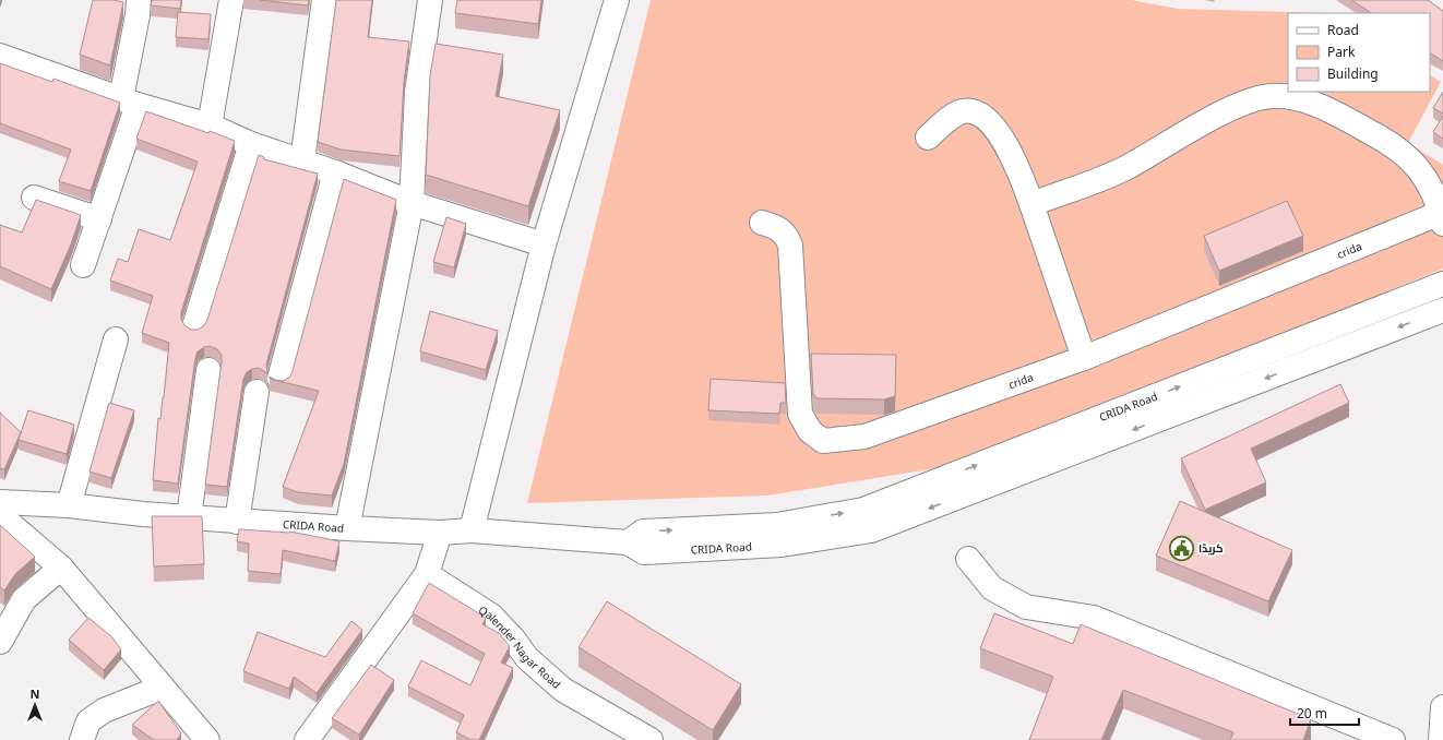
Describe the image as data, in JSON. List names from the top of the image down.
{
  "streets": {
    "street": ["crida", "CRIDA Road", "Qalender Nagar Road"]
  },
  "places": {
    "public building": ["کریڈا"]
  },
  "legend": ["Road", "Park", "Building"],
  "scale_bar": "20 m",
  "north": "top"
}
